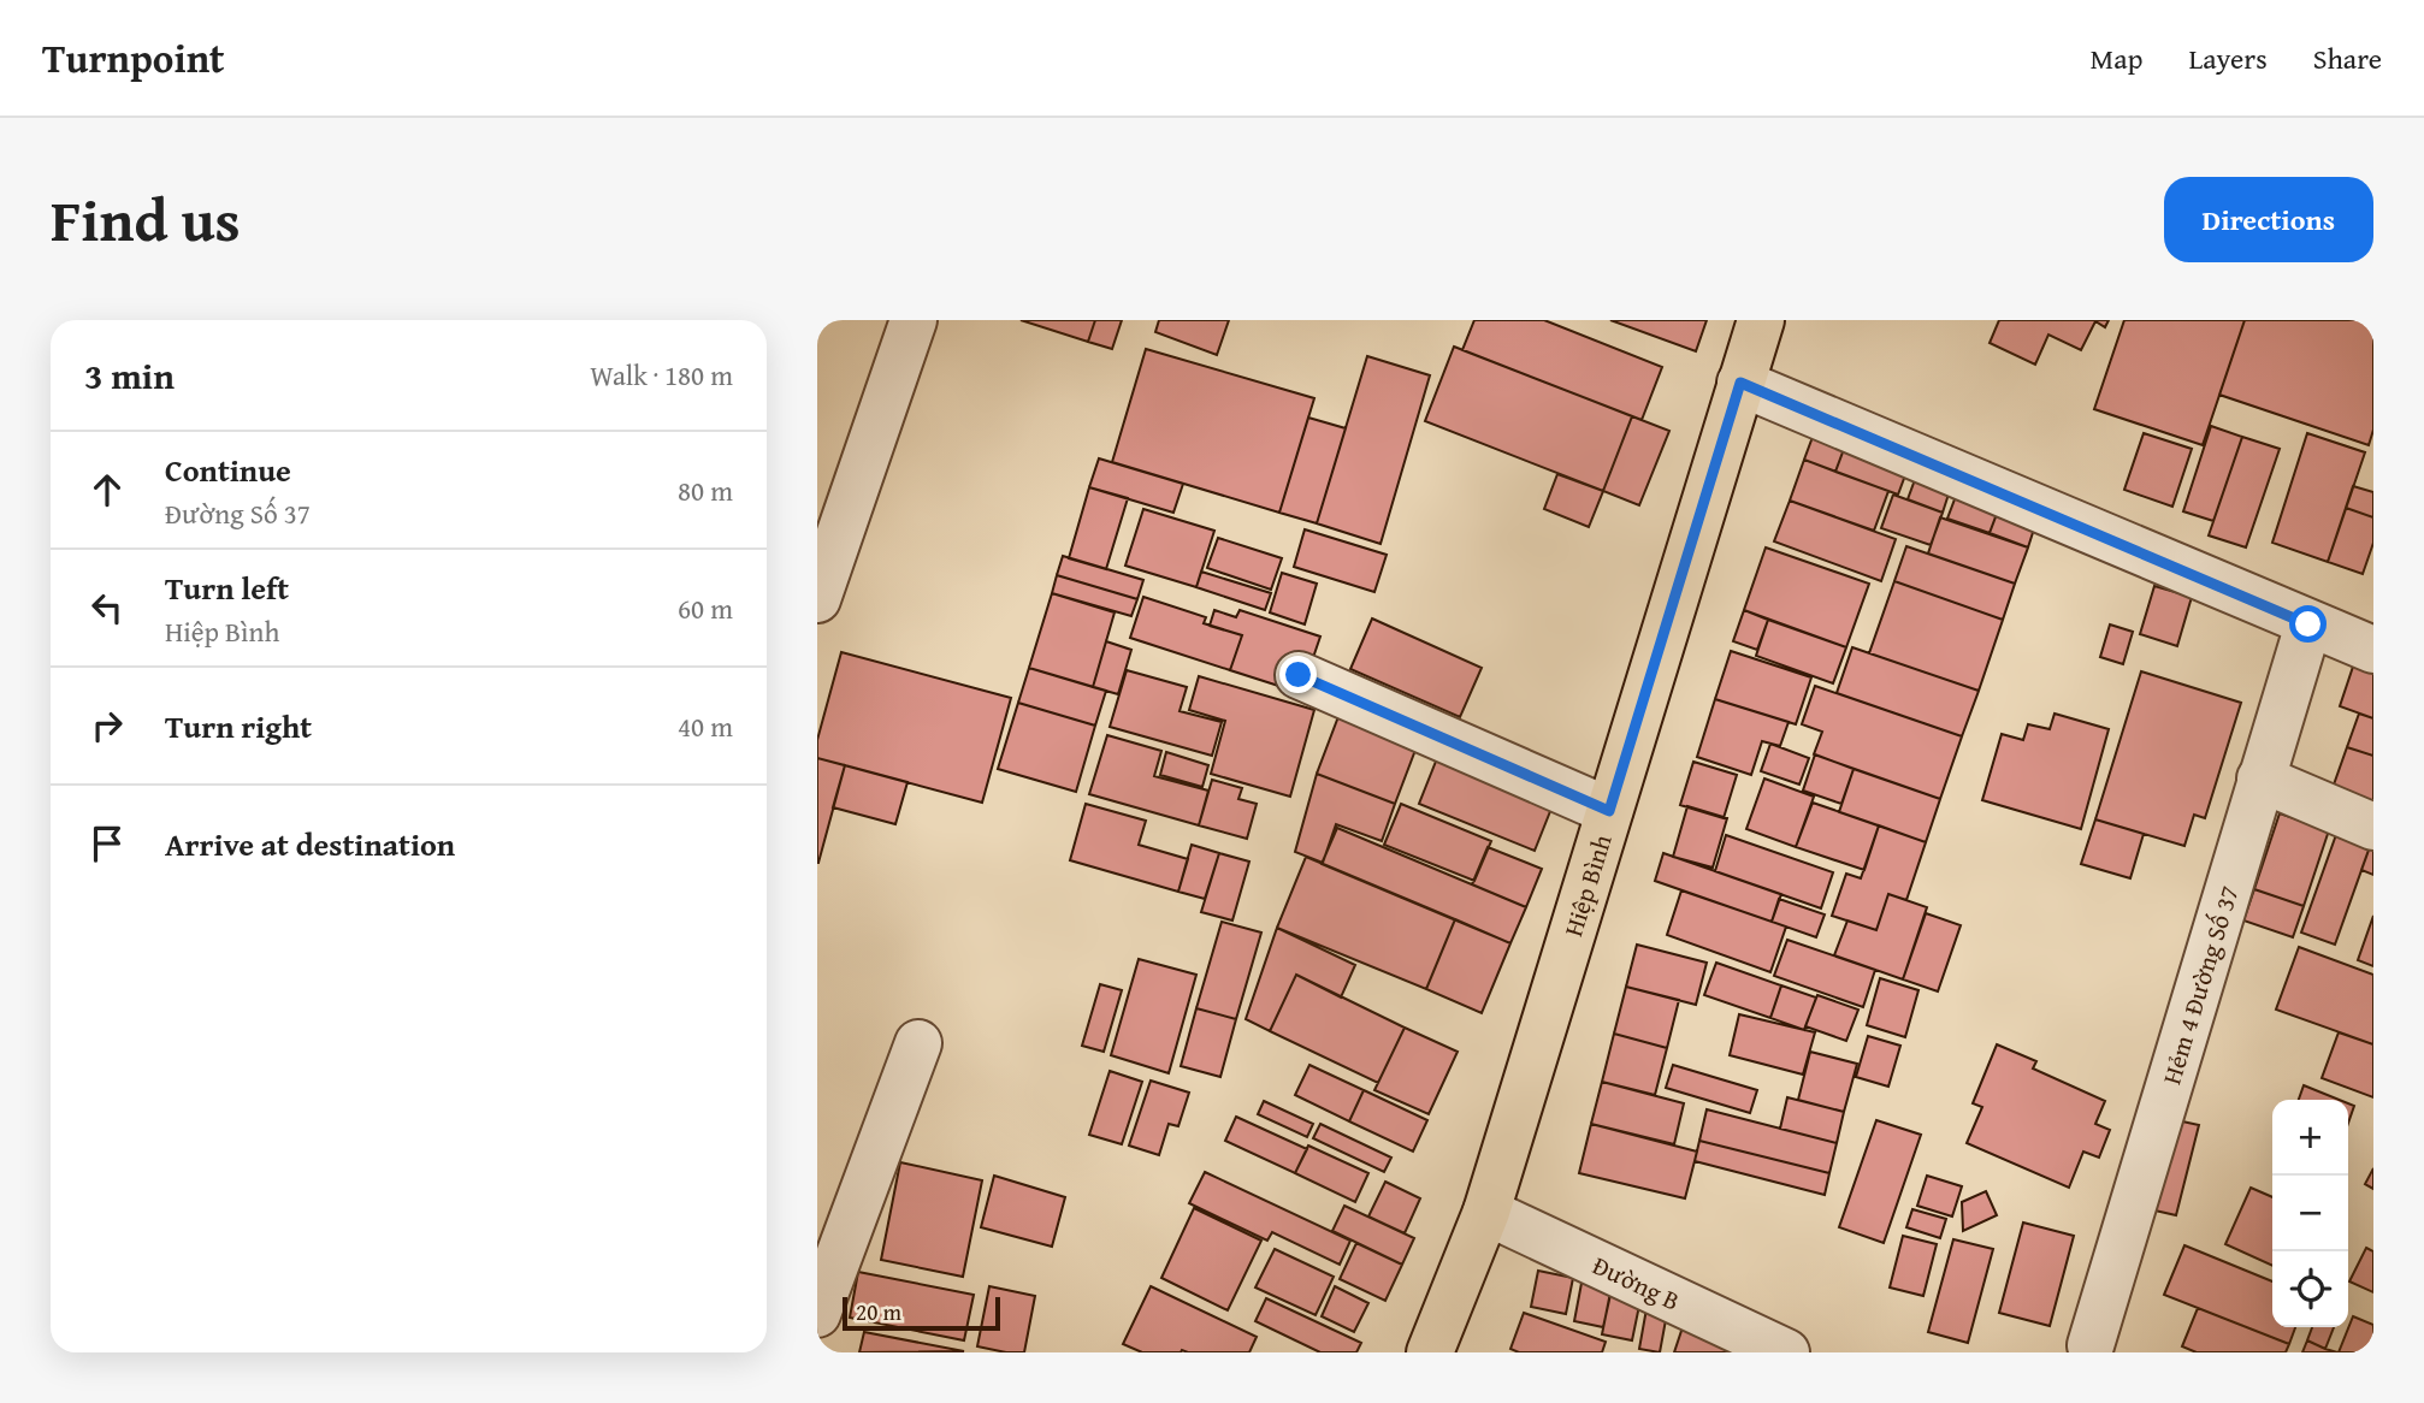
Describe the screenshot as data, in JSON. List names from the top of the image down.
{
  "streets": {
    "main road": ["Hiệp Bình"],
    "street": ["Hẻm 4 Đường Số 37", "Đường B"]
  },
  "crossings": [
    ["Hiệp Bình", "Đường B"]
  ],
  "scale_bar": "20 m",
  "page": {
    "header": "Turnpoint",
    "nav": ["Map", "Layers", "Share"],
    "title": "Find us",
    "buttons": "Directions",
    "heading": ["3 min", "Walk · 180 m"],
    "list": [
      ["Continue", "Đường Số 37", "80 m"],
      ["Turn left", "Hiệp Bình", "60 m"],
      ["Turn right", "40 m"],
      "Arrive at destination"
    ],
    "map_buttons": ["+", "−"],
    "scale": "20 m"
  }
}
